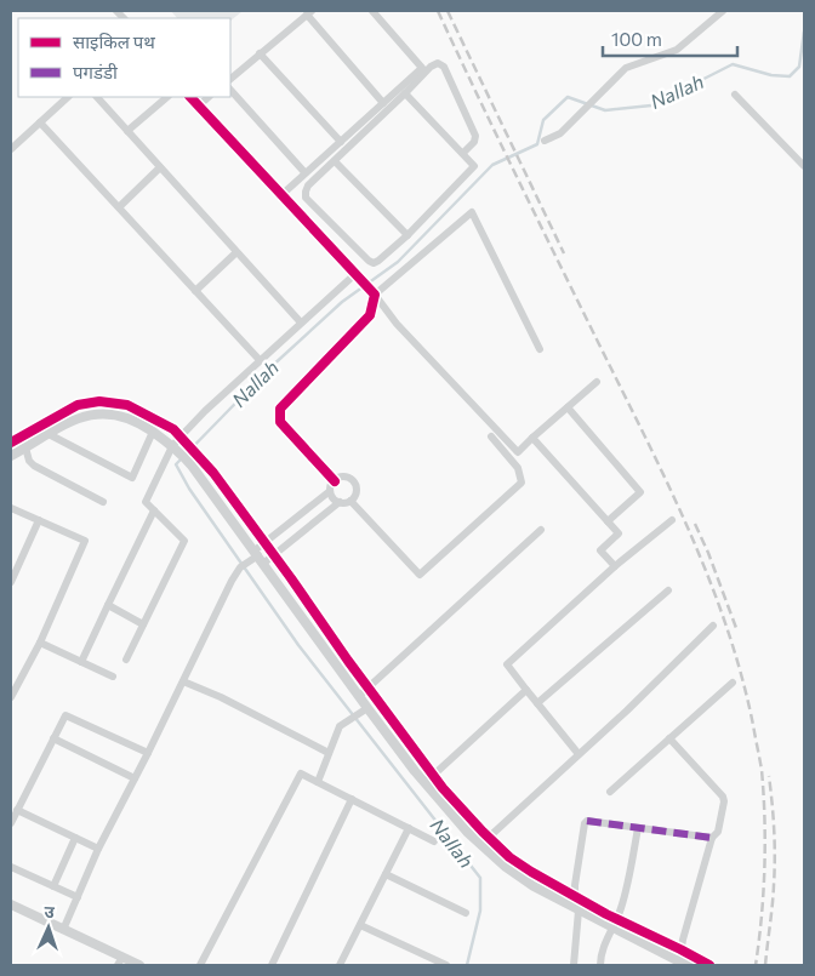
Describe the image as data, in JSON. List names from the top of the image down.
{
  "water": ["Nallah"],
  "legend": ["साइकिल पथ", "पगडंडी"],
  "scale_bar": "100 m",
  "north": "top"
}
